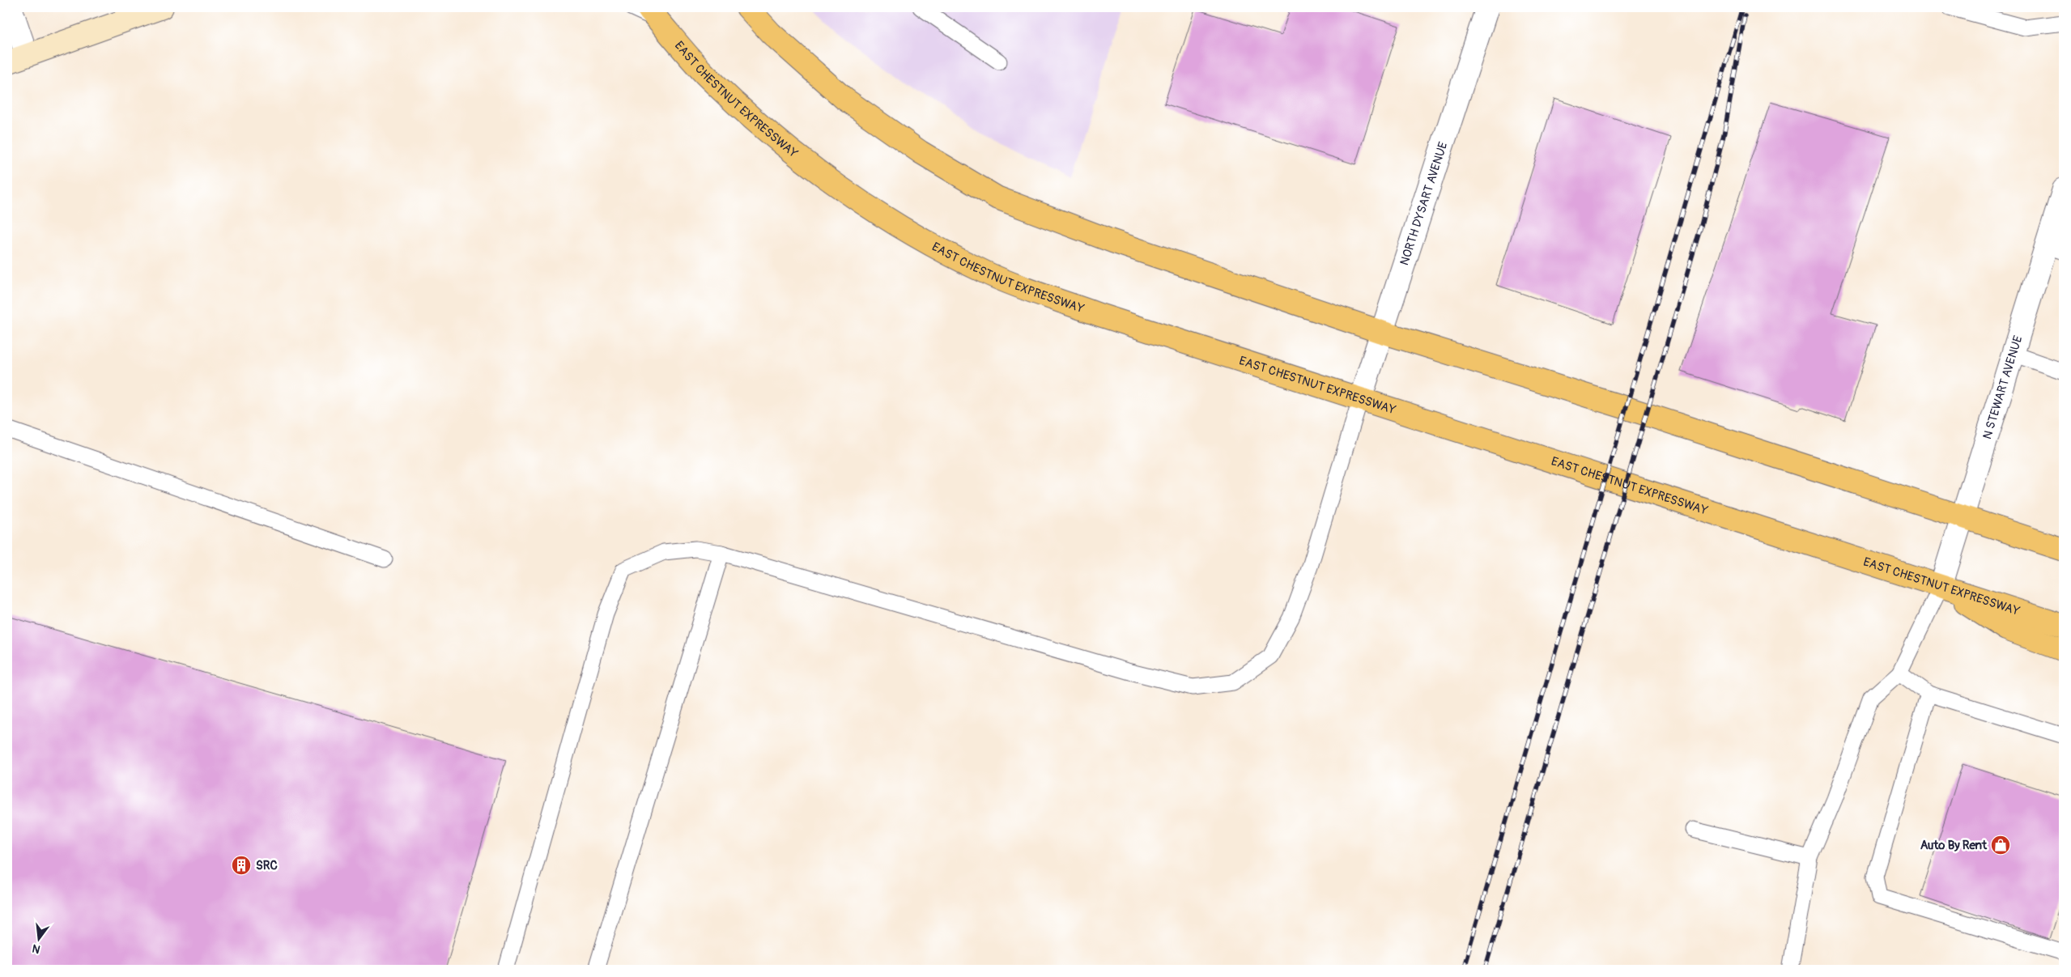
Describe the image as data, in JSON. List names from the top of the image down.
{
  "streets": {
    "main road": ["EAST CHESTNUT EXPRESSWAY"],
    "street": ["NORTH DYSART AVENUE", "N STEWART AVENUE"]
  },
  "crossings": [
    ["EAST CHESTNUT EXPRESSWAY", "NORTH DYSART AVENUE"],
    ["EAST CHESTNUT EXPRESSWAY", "N STEWART AVENUE"]
  ],
  "places": {
    "shop": ["Auto By Rent"],
    "building": ["SRC"]
  },
  "north": "bottom"
}
